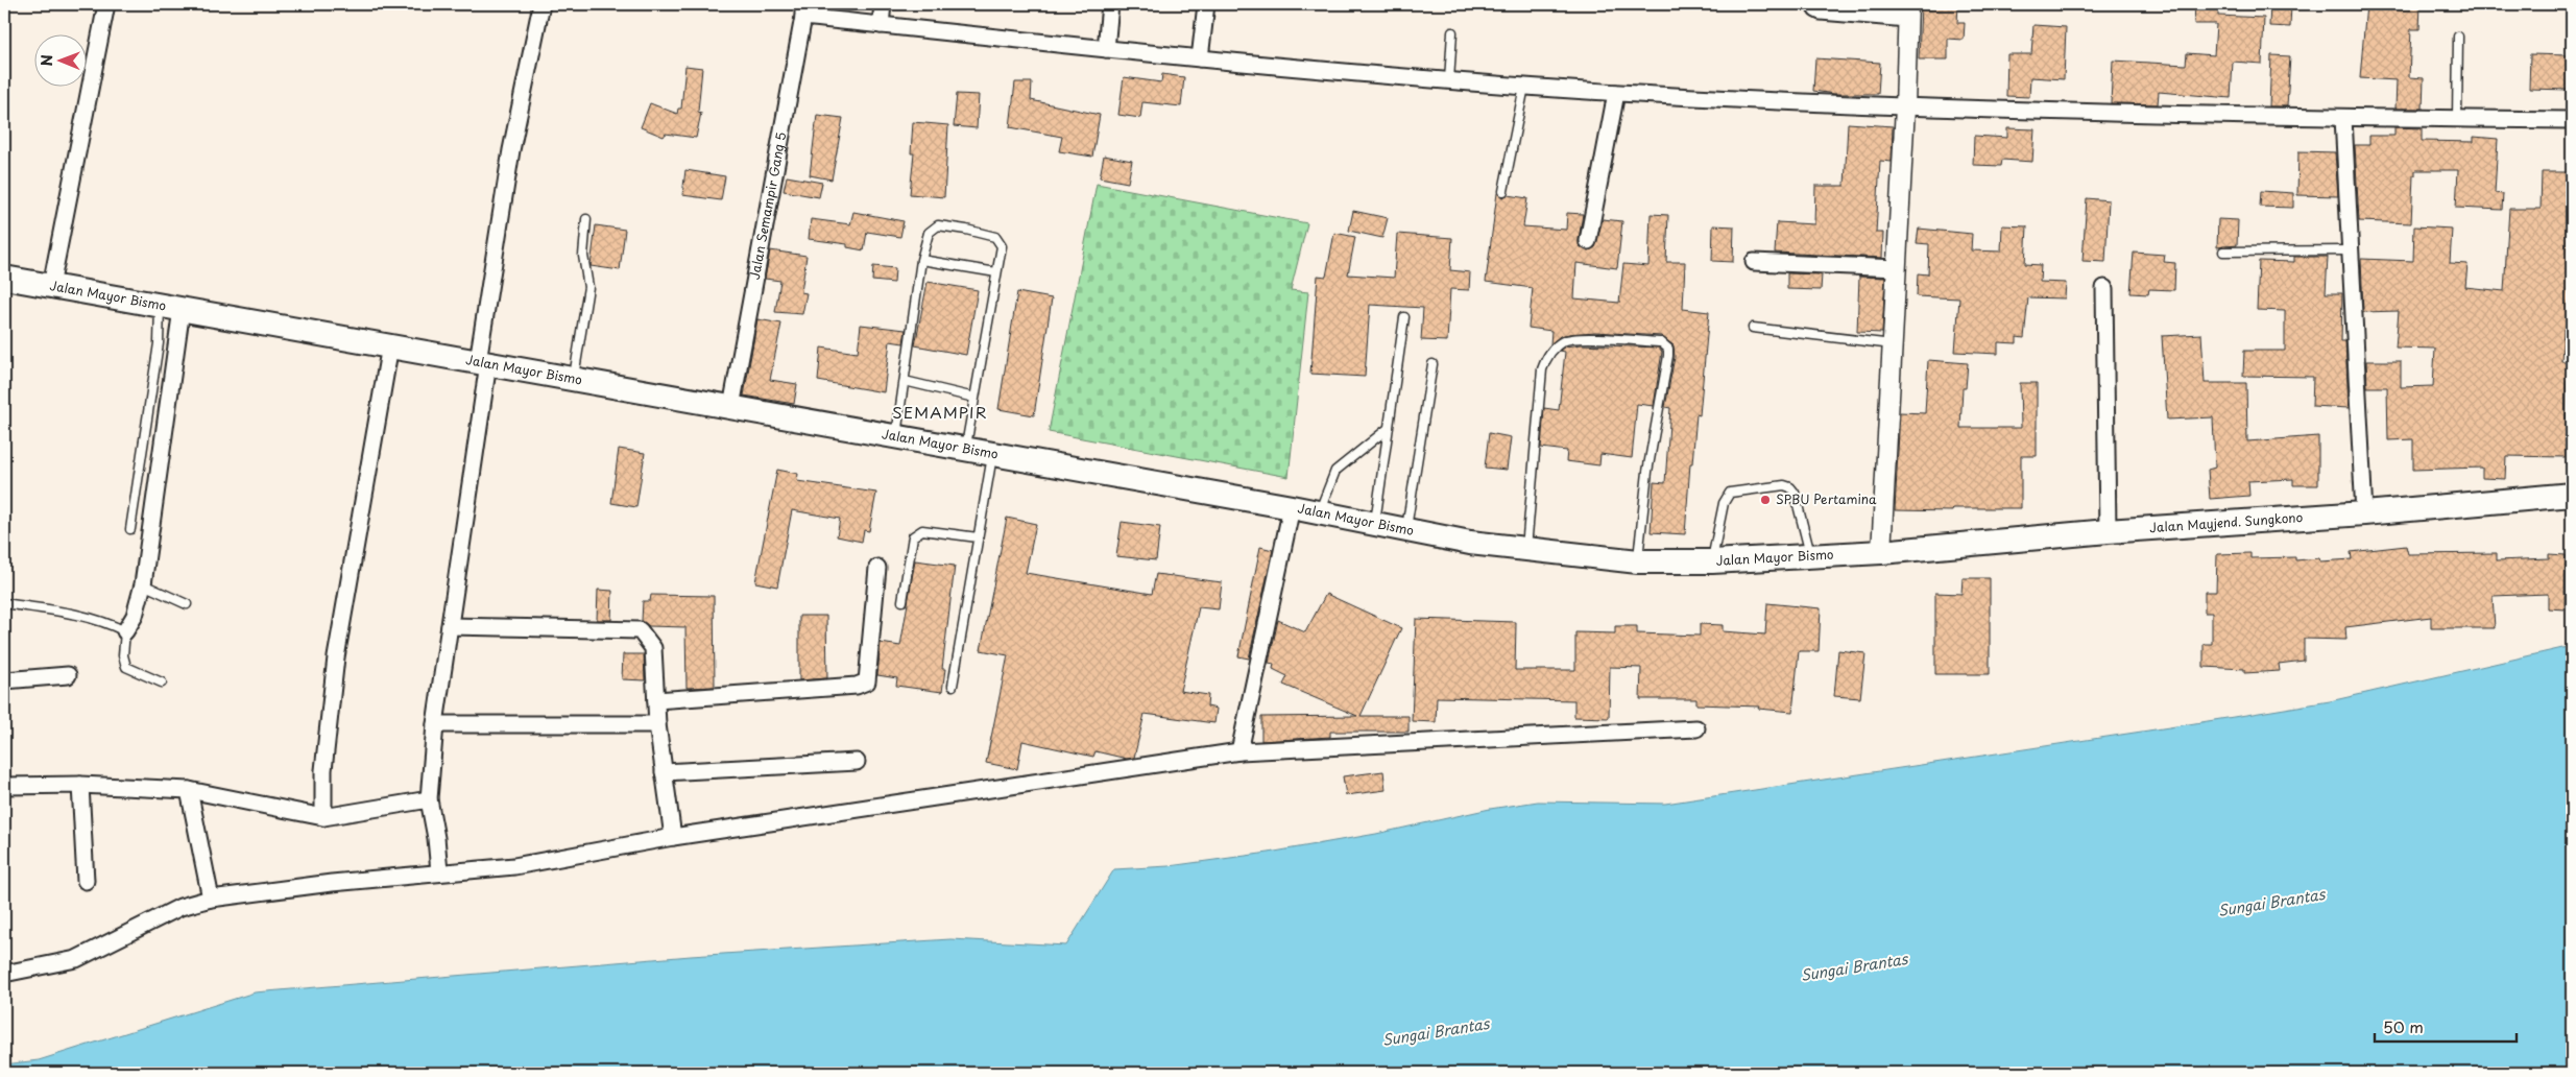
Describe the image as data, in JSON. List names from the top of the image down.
{
  "streets": {
    "main road": ["Jalan Mayor Bismo", "Jalan Mayjend. Sungkono"],
    "street": ["Jalan Semampir Gang 5"]
  },
  "crossings": [
    ["Jalan Semampir Gang 5", "Jalan Mayor Bismo"],
    ["Jalan Mayor Bismo", "Jalan Mayjend. Sungkono"]
  ],
  "districts": ["SEMAMPIR"],
  "water": ["Sungai Brantas"],
  "places": ["SPBU Pertamina"],
  "scale_bar": "50 m",
  "north": "left"
}
